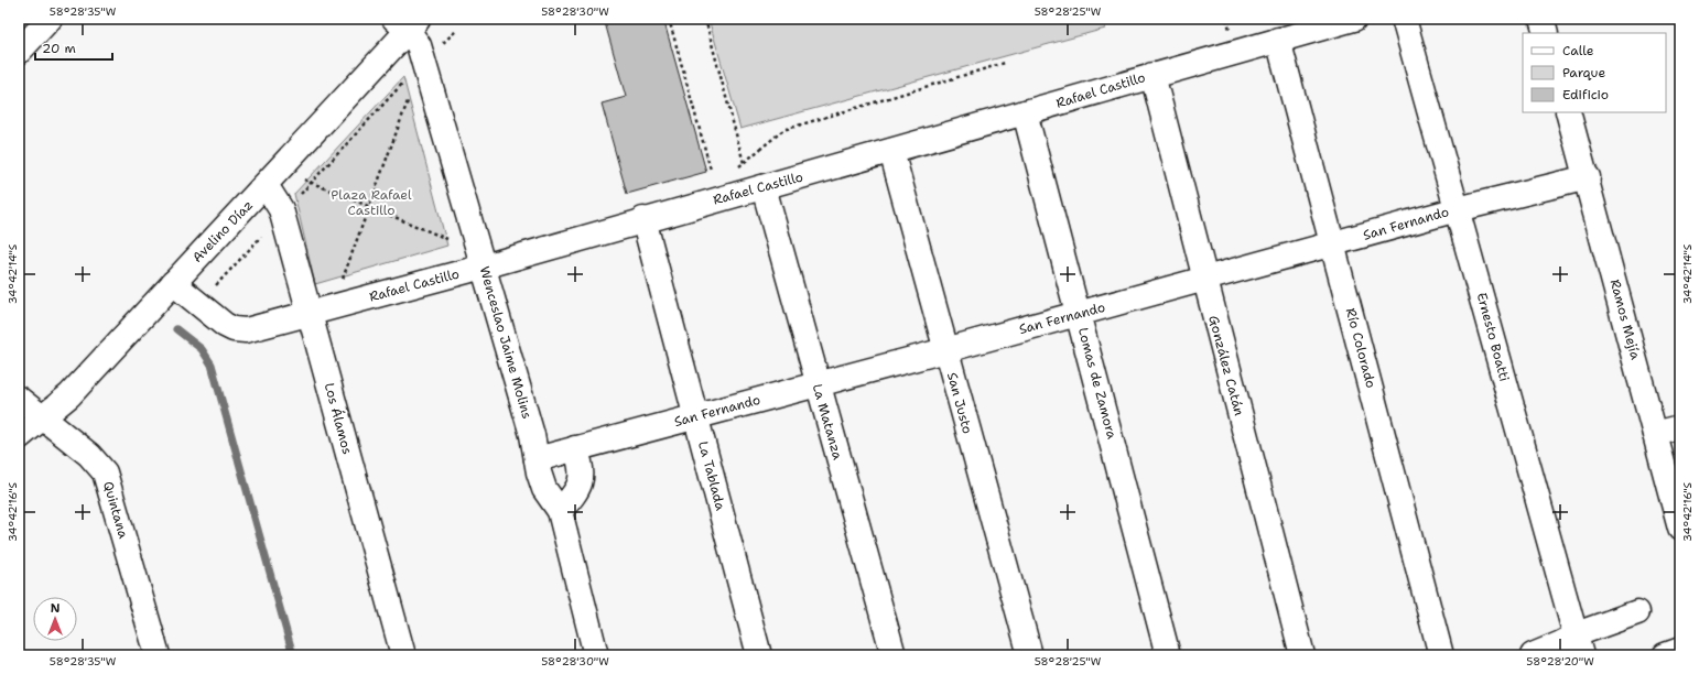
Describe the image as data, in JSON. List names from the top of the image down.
{
  "streets": {
    "street": [
      "Rafael Castillo",
      "San Fernando",
      "Avelino Díaz",
      "Ramos Mejía",
      "Ernesto Boatti",
      "Wenceslao Jaime Molins",
      "Río Colorado",
      "González Catán",
      "Lomas de Zamora",
      "San Justo",
      "Los Álamos",
      "La Matanza",
      "La Tablada",
      "Quintana"
    ]
  },
  "crossings": [
    ["Rafael Castillo", "Avelino Díaz"],
    ["Rafael Castillo", "Wenceslao Jaime Molins"],
    ["Rafael Castillo", "Río Colorado"],
    ["Rafael Castillo", "González Catán"],
    ["Rafael Castillo", "Lomas de Zamora"],
    ["Rafael Castillo", "San Justo"],
    ["Rafael Castillo", "Los Álamos"],
    ["Rafael Castillo", "La Matanza"],
    ["Rafael Castillo", "La Tablada"],
    ["San Fernando", "Ramos Mejía"],
    ["San Fernando", "Ernesto Boatti"],
    ["San Fernando", "Wenceslao Jaime Molins"],
    ["San Fernando", "Río Colorado"],
    ["San Fernando", "González Catán"],
    ["San Fernando", "Lomas de Zamora"],
    ["San Fernando", "San Justo"],
    ["San Fernando", "La Matanza"],
    ["San Fernando", "La Tablada"],
    ["Avelino Díaz", "Wenceslao Jaime Molins"],
    ["Avelino Díaz", "Los Álamos"],
    ["Avelino Díaz", "Quintana"]
  ],
  "parks": ["Plaza Rafael Castillo"],
  "legend": ["Calle", "Parque", "Edificio"],
  "scale_bar": "20 m",
  "north": "top",
  "coordinates": [
    "58°28'35\"W",
    "58°28'30\"W",
    "58°28'25\"W",
    "34°42'14\"S",
    "34°42'16\"S",
    "58°28'20\"W"
  ]
}
